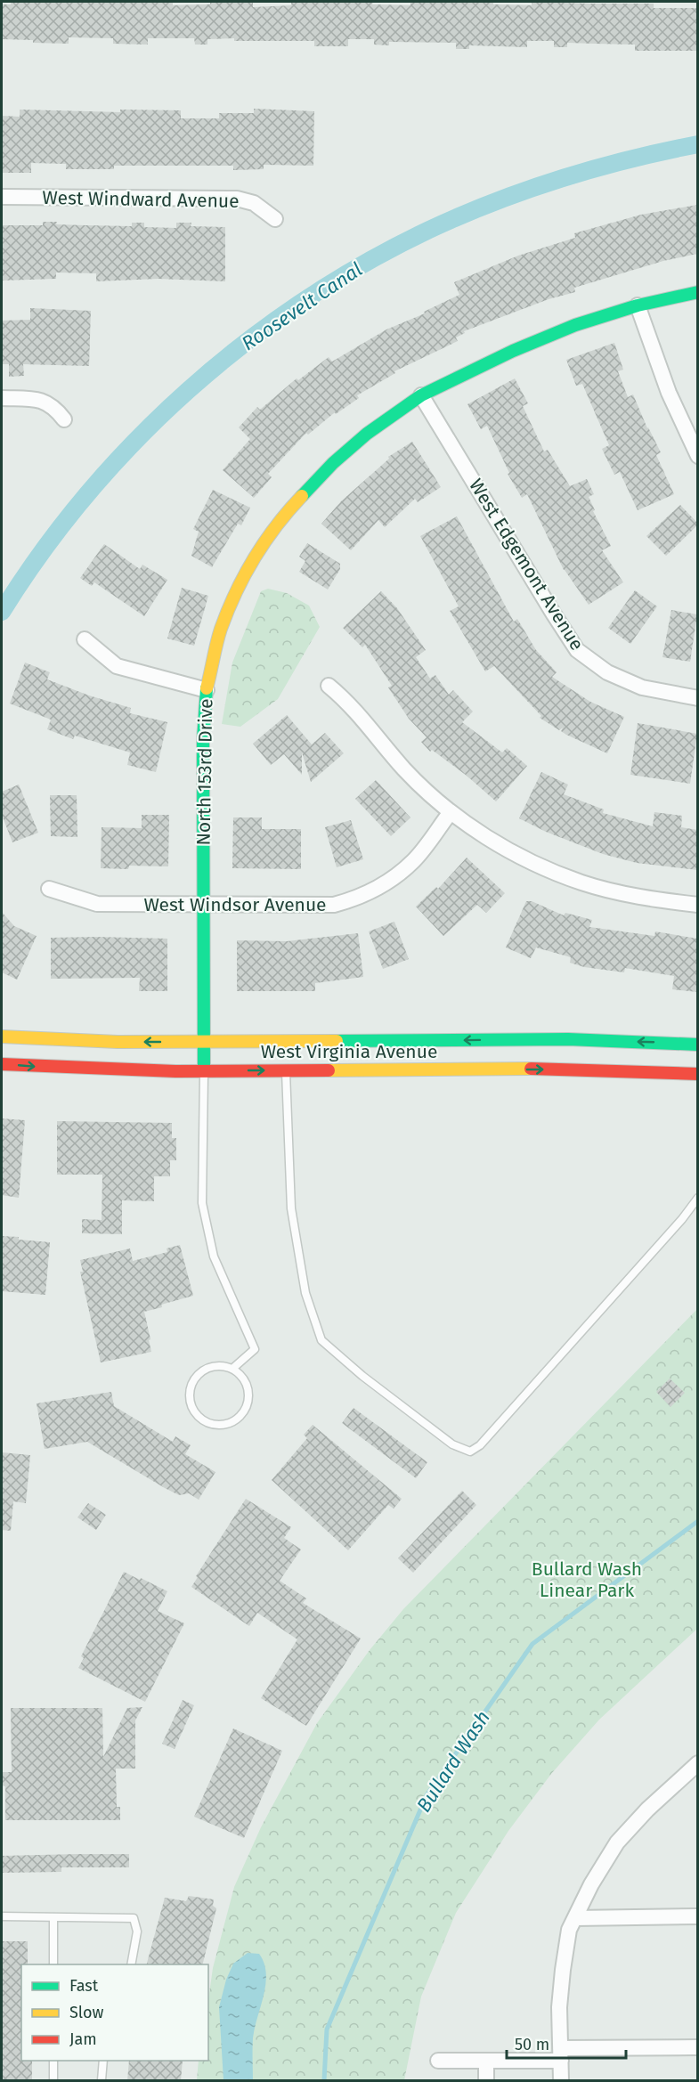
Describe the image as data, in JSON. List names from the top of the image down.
{
  "streets": {
    "main road": ["North 153rd Drive", "West Virginia Avenue"],
    "street": ["West Windward Avenue", "West Edgemont Avenue", "West Windsor Avenue"]
  },
  "crossings": [
    ["West Edgemont Avenue", "North 153rd Drive"],
    ["North 153rd Drive", "West Windsor Avenue"],
    ["North 153rd Drive", "West Virginia Avenue"]
  ],
  "water": ["Roosevelt Canal", "Bullard Wash"],
  "parks": ["Bullard Wash Linear Park"],
  "legend": ["Fast", "Slow", "Jam"],
  "scale_bar": "50 m"
}
